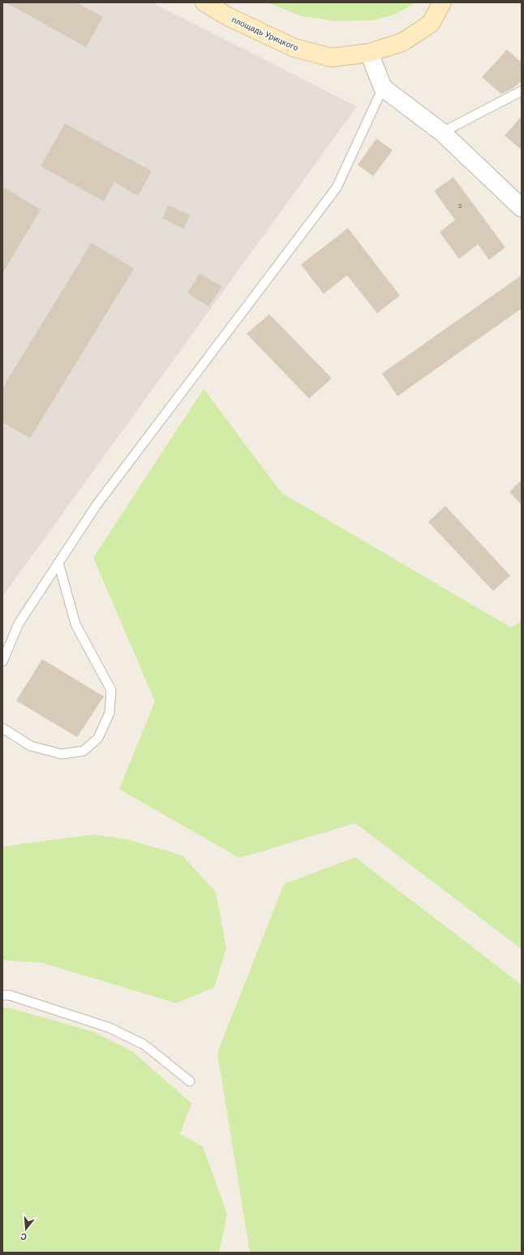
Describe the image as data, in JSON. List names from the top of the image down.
{
  "streets": {
    "main road": ["площадь Урицкого"]
  },
  "house_numbers": ["3"],
  "north": "bottom"
}
